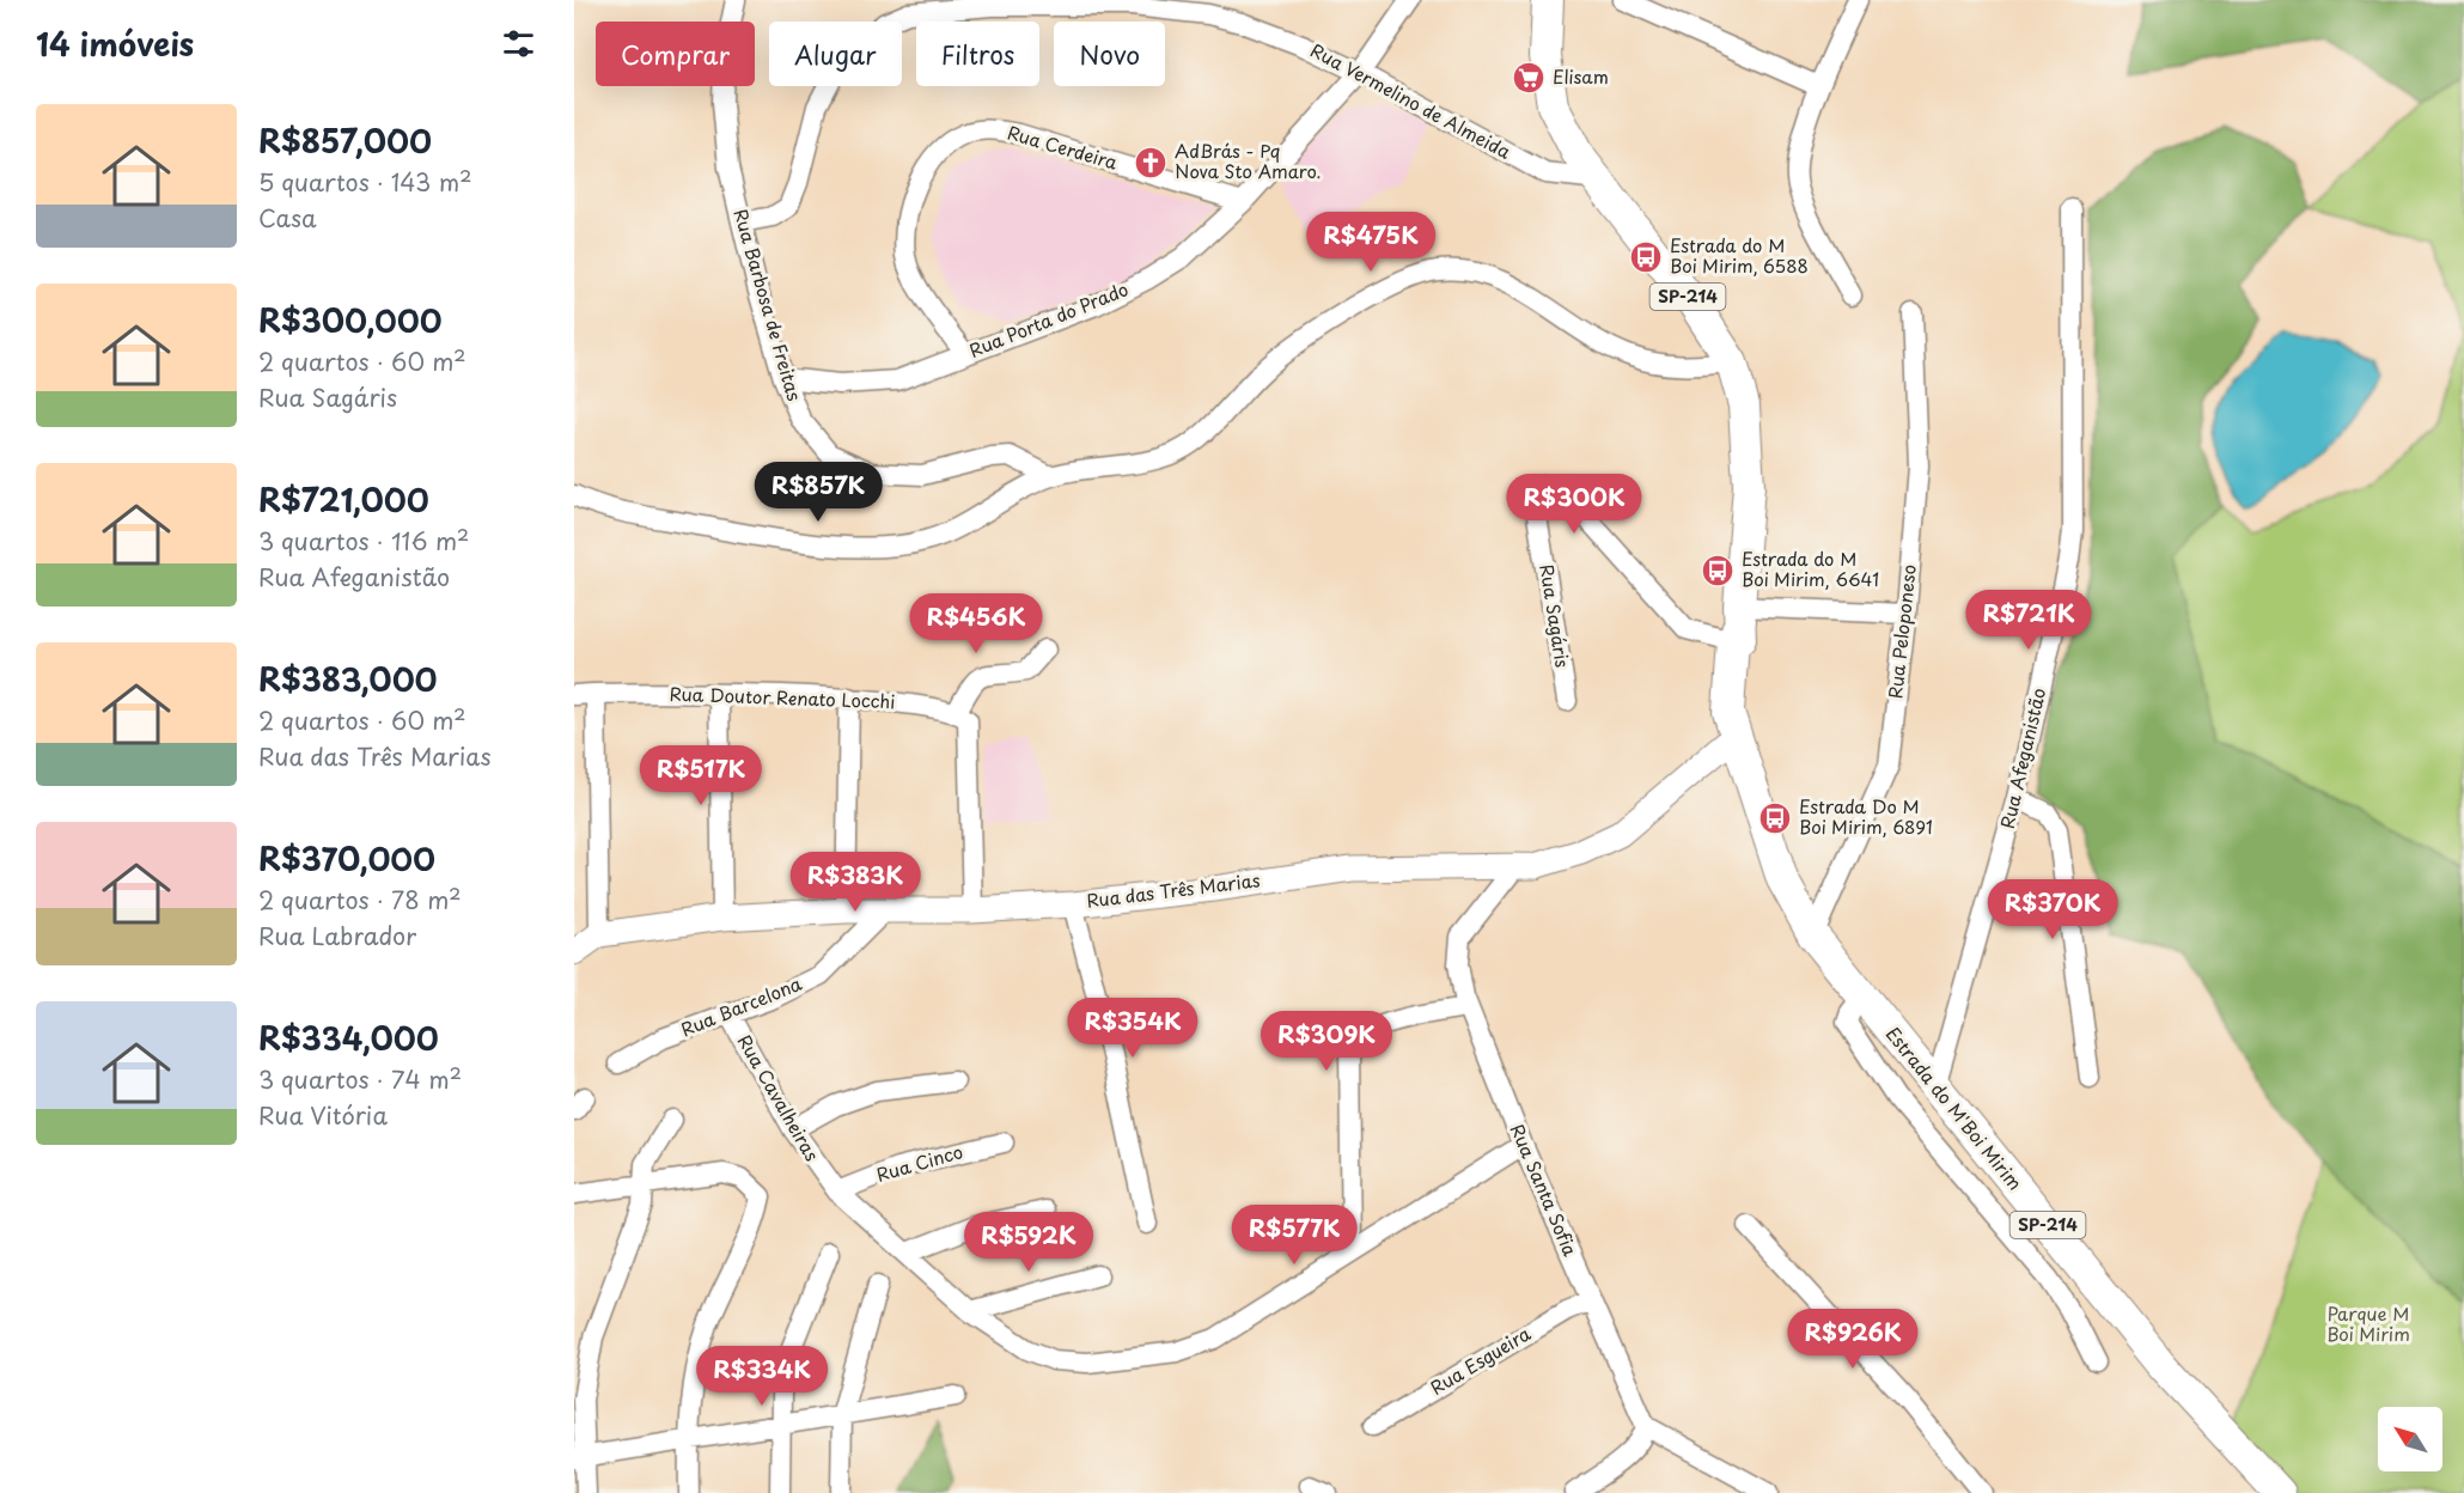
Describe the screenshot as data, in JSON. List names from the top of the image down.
{
  "streets": {
    "main road": ["SP-214", "Estrada do M'Boi Mirim"],
    "street": [
      "Rua Vermelino de Almeida",
      "Rua Cerdeira",
      "Rua Barbosa de Freitas",
      "Rua Porta do Prado",
      "Rua Sagáris",
      "Rua Peloponeso",
      "Rua Doutor Renato Locchi",
      "Rua Afeganistão",
      "Rua das Três Marias",
      "Rua Barcelona",
      "Rua Cavalheiras",
      "Rua Cinco",
      "Rua Santa Sofia",
      "Rua Esgueira"
    ]
  },
  "crossings": [
    ["Rua Vermelino de Almeida", "Rua Barbosa de Freitas"],
    ["Rua Vermelino de Almeida", "Rua Porta do Prado"],
    ["Rua Vermelino de Almeida", "Estrada do M'Boi Mirim"],
    ["Rua Cerdeira", "Rua Porta do Prado"],
    ["Rua Barbosa de Freitas", "Rua Porta do Prado"],
    ["Rua Sagáris", "Estrada do M'Boi Mirim"],
    ["Rua Peloponeso", "Estrada do M'Boi Mirim"],
    ["Rua Afeganistão", "Estrada do M'Boi Mirim"],
    ["Rua das Três Marias", "Rua Barcelona"],
    ["Rua das Três Marias", "Estrada do M'Boi Mirim"],
    ["Rua das Três Marias", "Rua Santa Sofia"],
    ["Rua Barcelona", "Rua Cavalheiras"],
    ["Rua Cavalheiras", "Rua Cinco"],
    ["Rua Cavalheiras", "Rua Santa Sofia"],
    ["Rua Santa Sofia", "Rua Esgueira"]
  ],
  "parks": ["Parque M Boi Mirim"],
  "places": {
    "supermarket": ["Elisam"],
    "church": ["AdBrás - Pq Nova Sto Amaro."],
    "bus stop": ["Estrada do M Boi Mirim, 6588", "Estrada do M Boi Mirim, 6641", "Estrada Do M Boi Mirim, 6891"]
  },
  "north": "top left",
  "page": {
    "heading": "14 imóveis",
    "chip": [
      "Comprar",
      "Alugar",
      "Filtros",
      "Novo"
    ],
    "list": [
      {
        "name": "R$857,000",
        "note": "5 quartos · 143 m² · Casa"
      },
      {
        "name": "R$300,000",
        "note": "2 quartos · 60 m² · Rua Sagáris"
      },
      {
        "name": "R$721,000",
        "note": "3 quartos · 116 m² · Rua Afeganistão"
      },
      {
        "name": "R$383,000",
        "note": "2 quartos · 60 m² · Rua das Três Marias"
      },
      {
        "name": "R$370,000",
        "note": "2 quartos · 78 m² · Rua Labrador"
      },
      {
        "name": "R$334,000",
        "note": "3 quartos · 74 m² · Rua Vitória"
      }
    ],
    "price": [
      "R$475K",
      "R$857K",
      "R$300K",
      "R$721K",
      "R$456K",
      "R$517K",
      "R$383K",
      "R$370K",
      "R$354K",
      "R$309K",
      "R$577K",
      "R$592K",
      "R$926K",
      "R$334K"
    ]
  }
}
